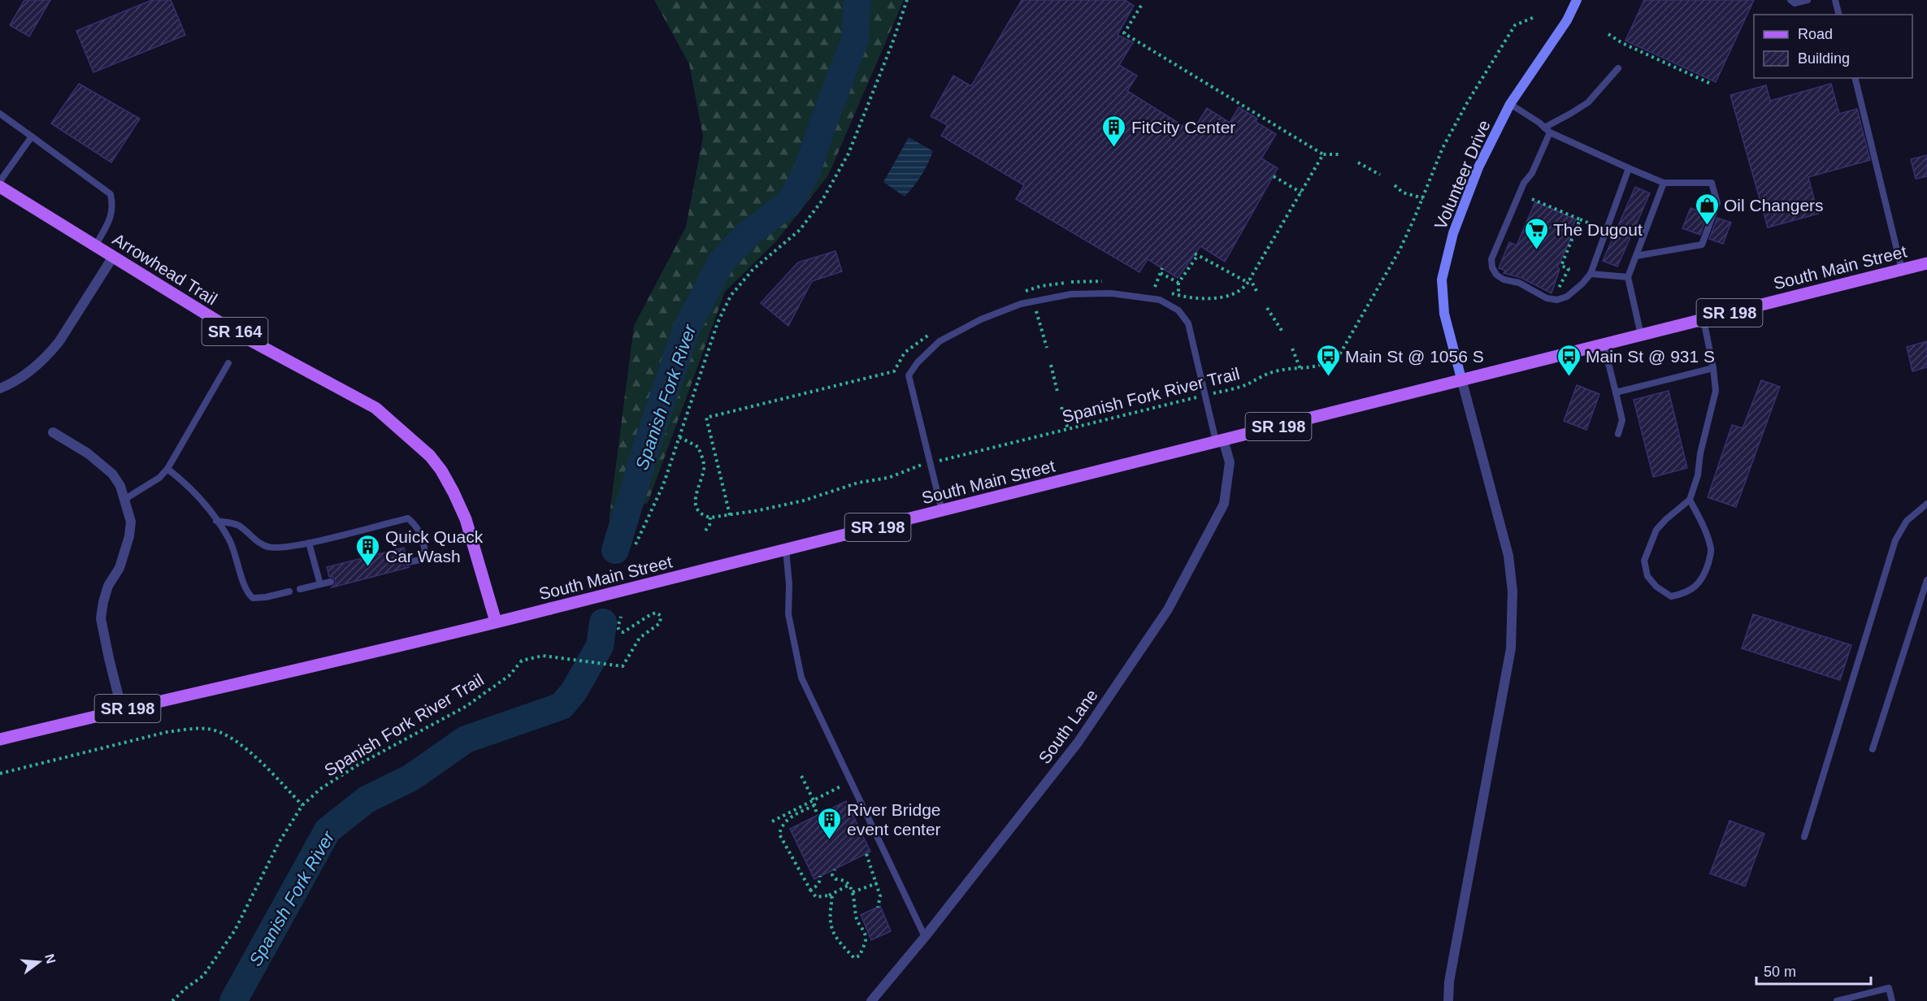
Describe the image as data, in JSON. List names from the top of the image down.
{
  "streets": {
    "main road": [
      "South Main Street",
      "Arrowhead Trail",
      "SR 198",
      "SR 164"
    ],
    "street": ["Volunteer Drive", "South Lane"],
    "path": ["Spanish Fork River Trail"]
  },
  "crossings": [
    ["Volunteer Drive", "South Main Street"],
    ["South Main Street", "Arrowhead Trail"],
    ["South Main Street", "South Lane"]
  ],
  "water": ["Spanish Fork River"],
  "places": {
    "building": ["FitCity Center", "Quick Quack Car Wash", "River Bridge event center"],
    "shop": ["Oil Changers"],
    "supermarket": ["The Dugout"],
    "bus stop": ["Main St @ 1056 S", "Main St @ 931 S"]
  },
  "legend": ["Road", "Building"],
  "scale_bar": "50 m",
  "north": "right"
}
